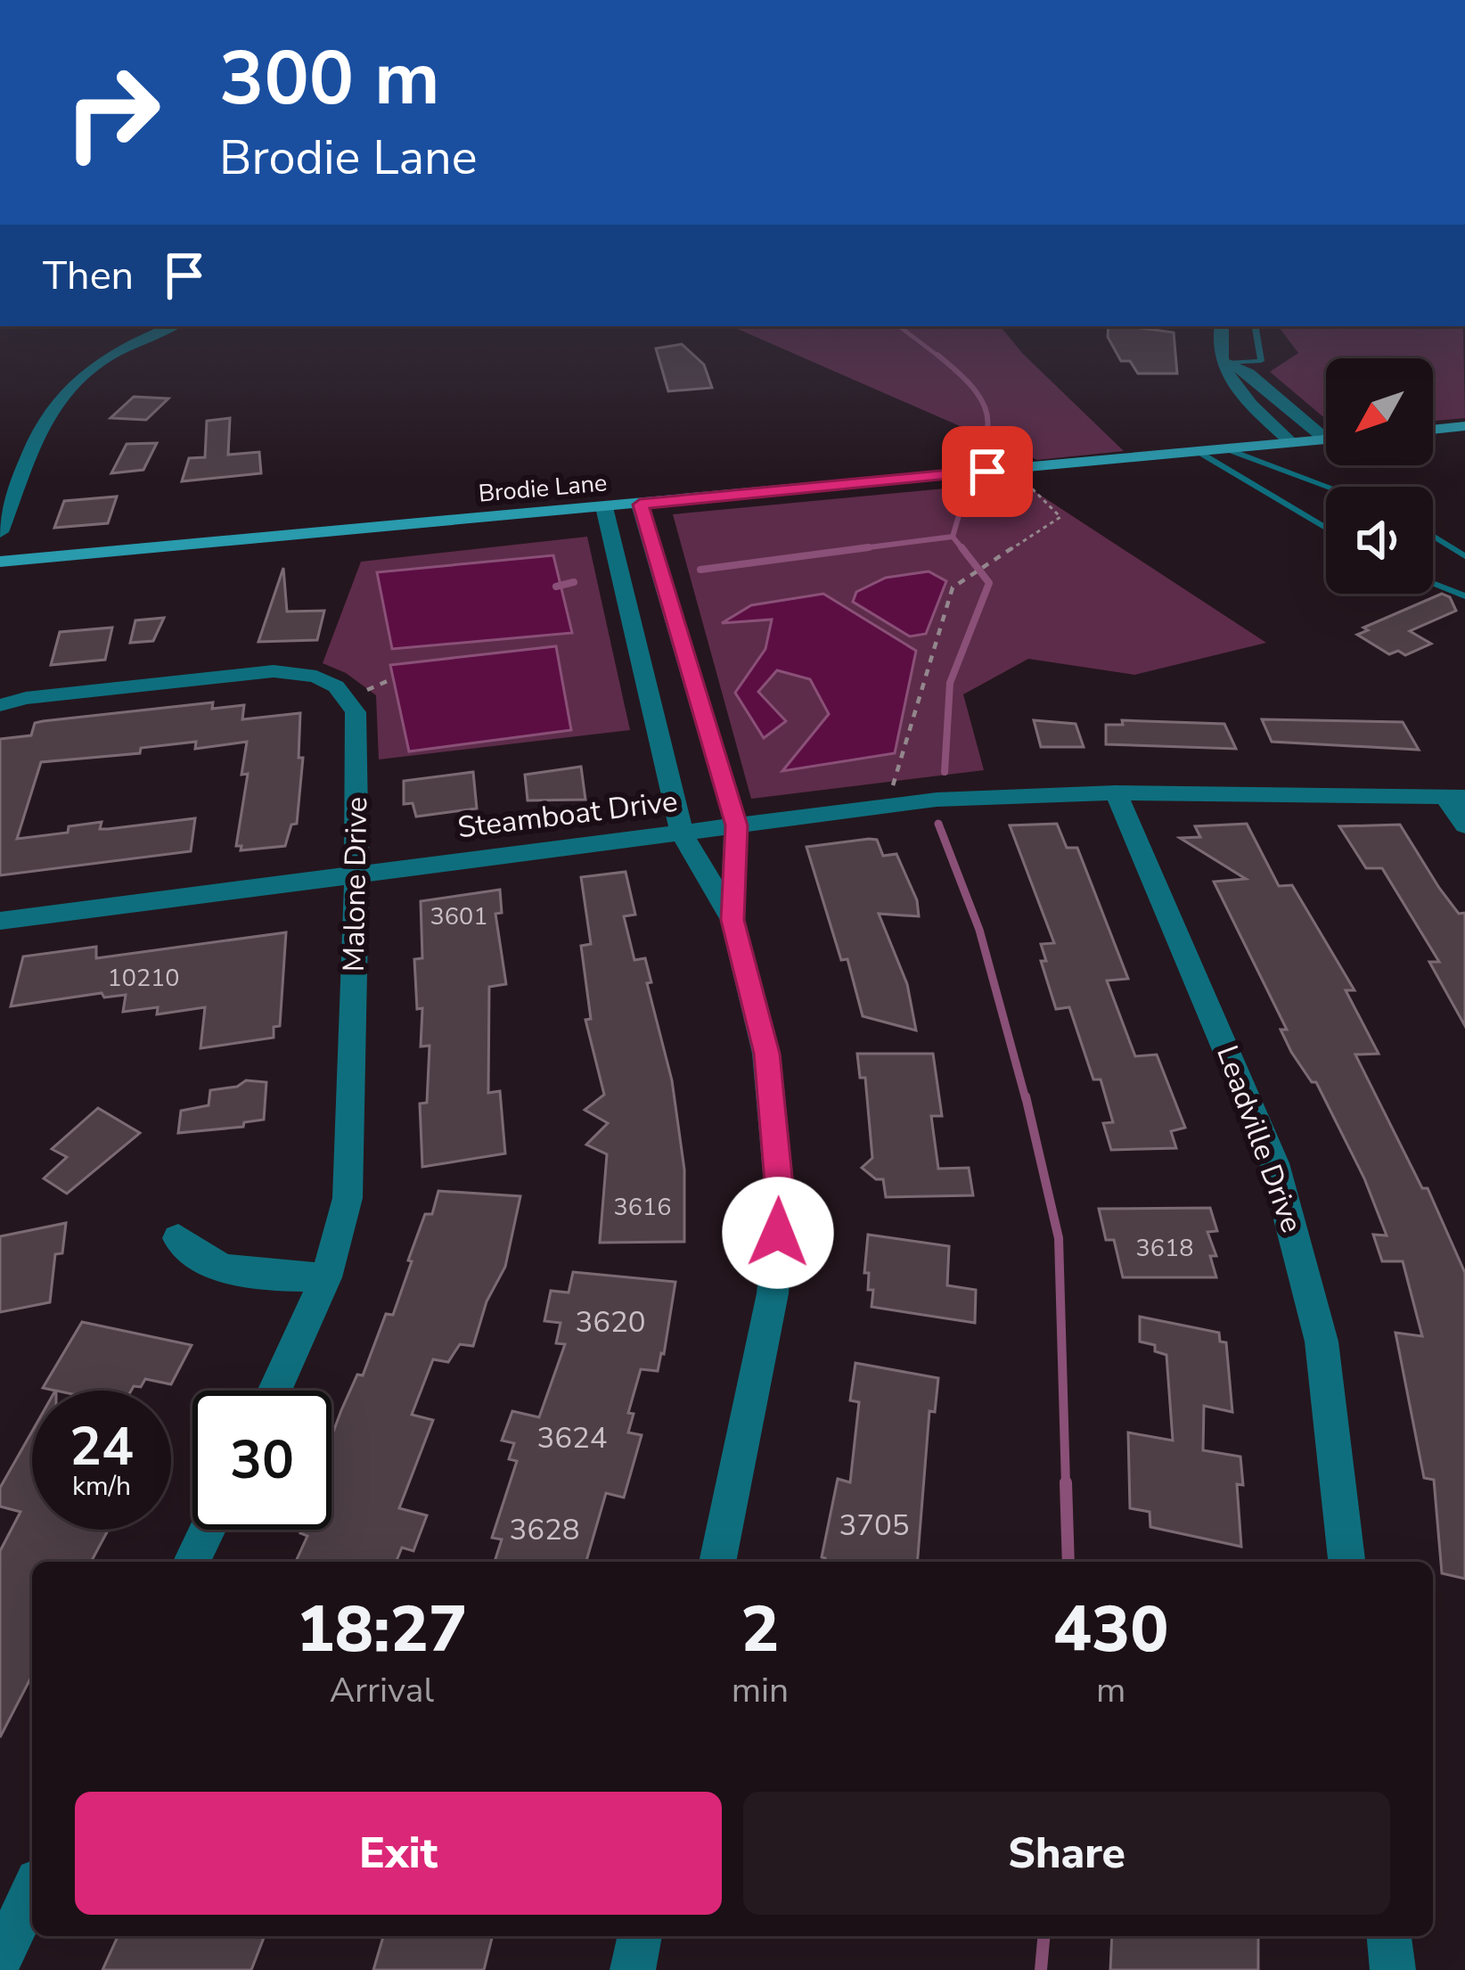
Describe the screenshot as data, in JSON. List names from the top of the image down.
{
  "streets": {
    "main road": ["Brodie Lane"],
    "street": ["Steamboat Drive", "Malone Drive", "Leadville Drive"]
  },
  "crossings": [
    ["Steamboat Drive", "Malone Drive"],
    ["Steamboat Drive", "Leadville Drive"]
  ],
  "house_numbers": [
    "3601",
    "10210",
    "3616",
    "3618",
    "3620",
    "3624",
    "3705",
    "3628"
  ],
  "north": "bottom left",
  "page": {
    "turn": ["300 m", "Brodie Lane"],
    "then": "Then",
    "speed": "24 km/h",
    "limit": "30",
    "eta": [
      "18:27",
      "Arrival",
      "2",
      "min",
      "430",
      "m"
    ],
    "buttons": ["Exit", "Share"]
  }
}
